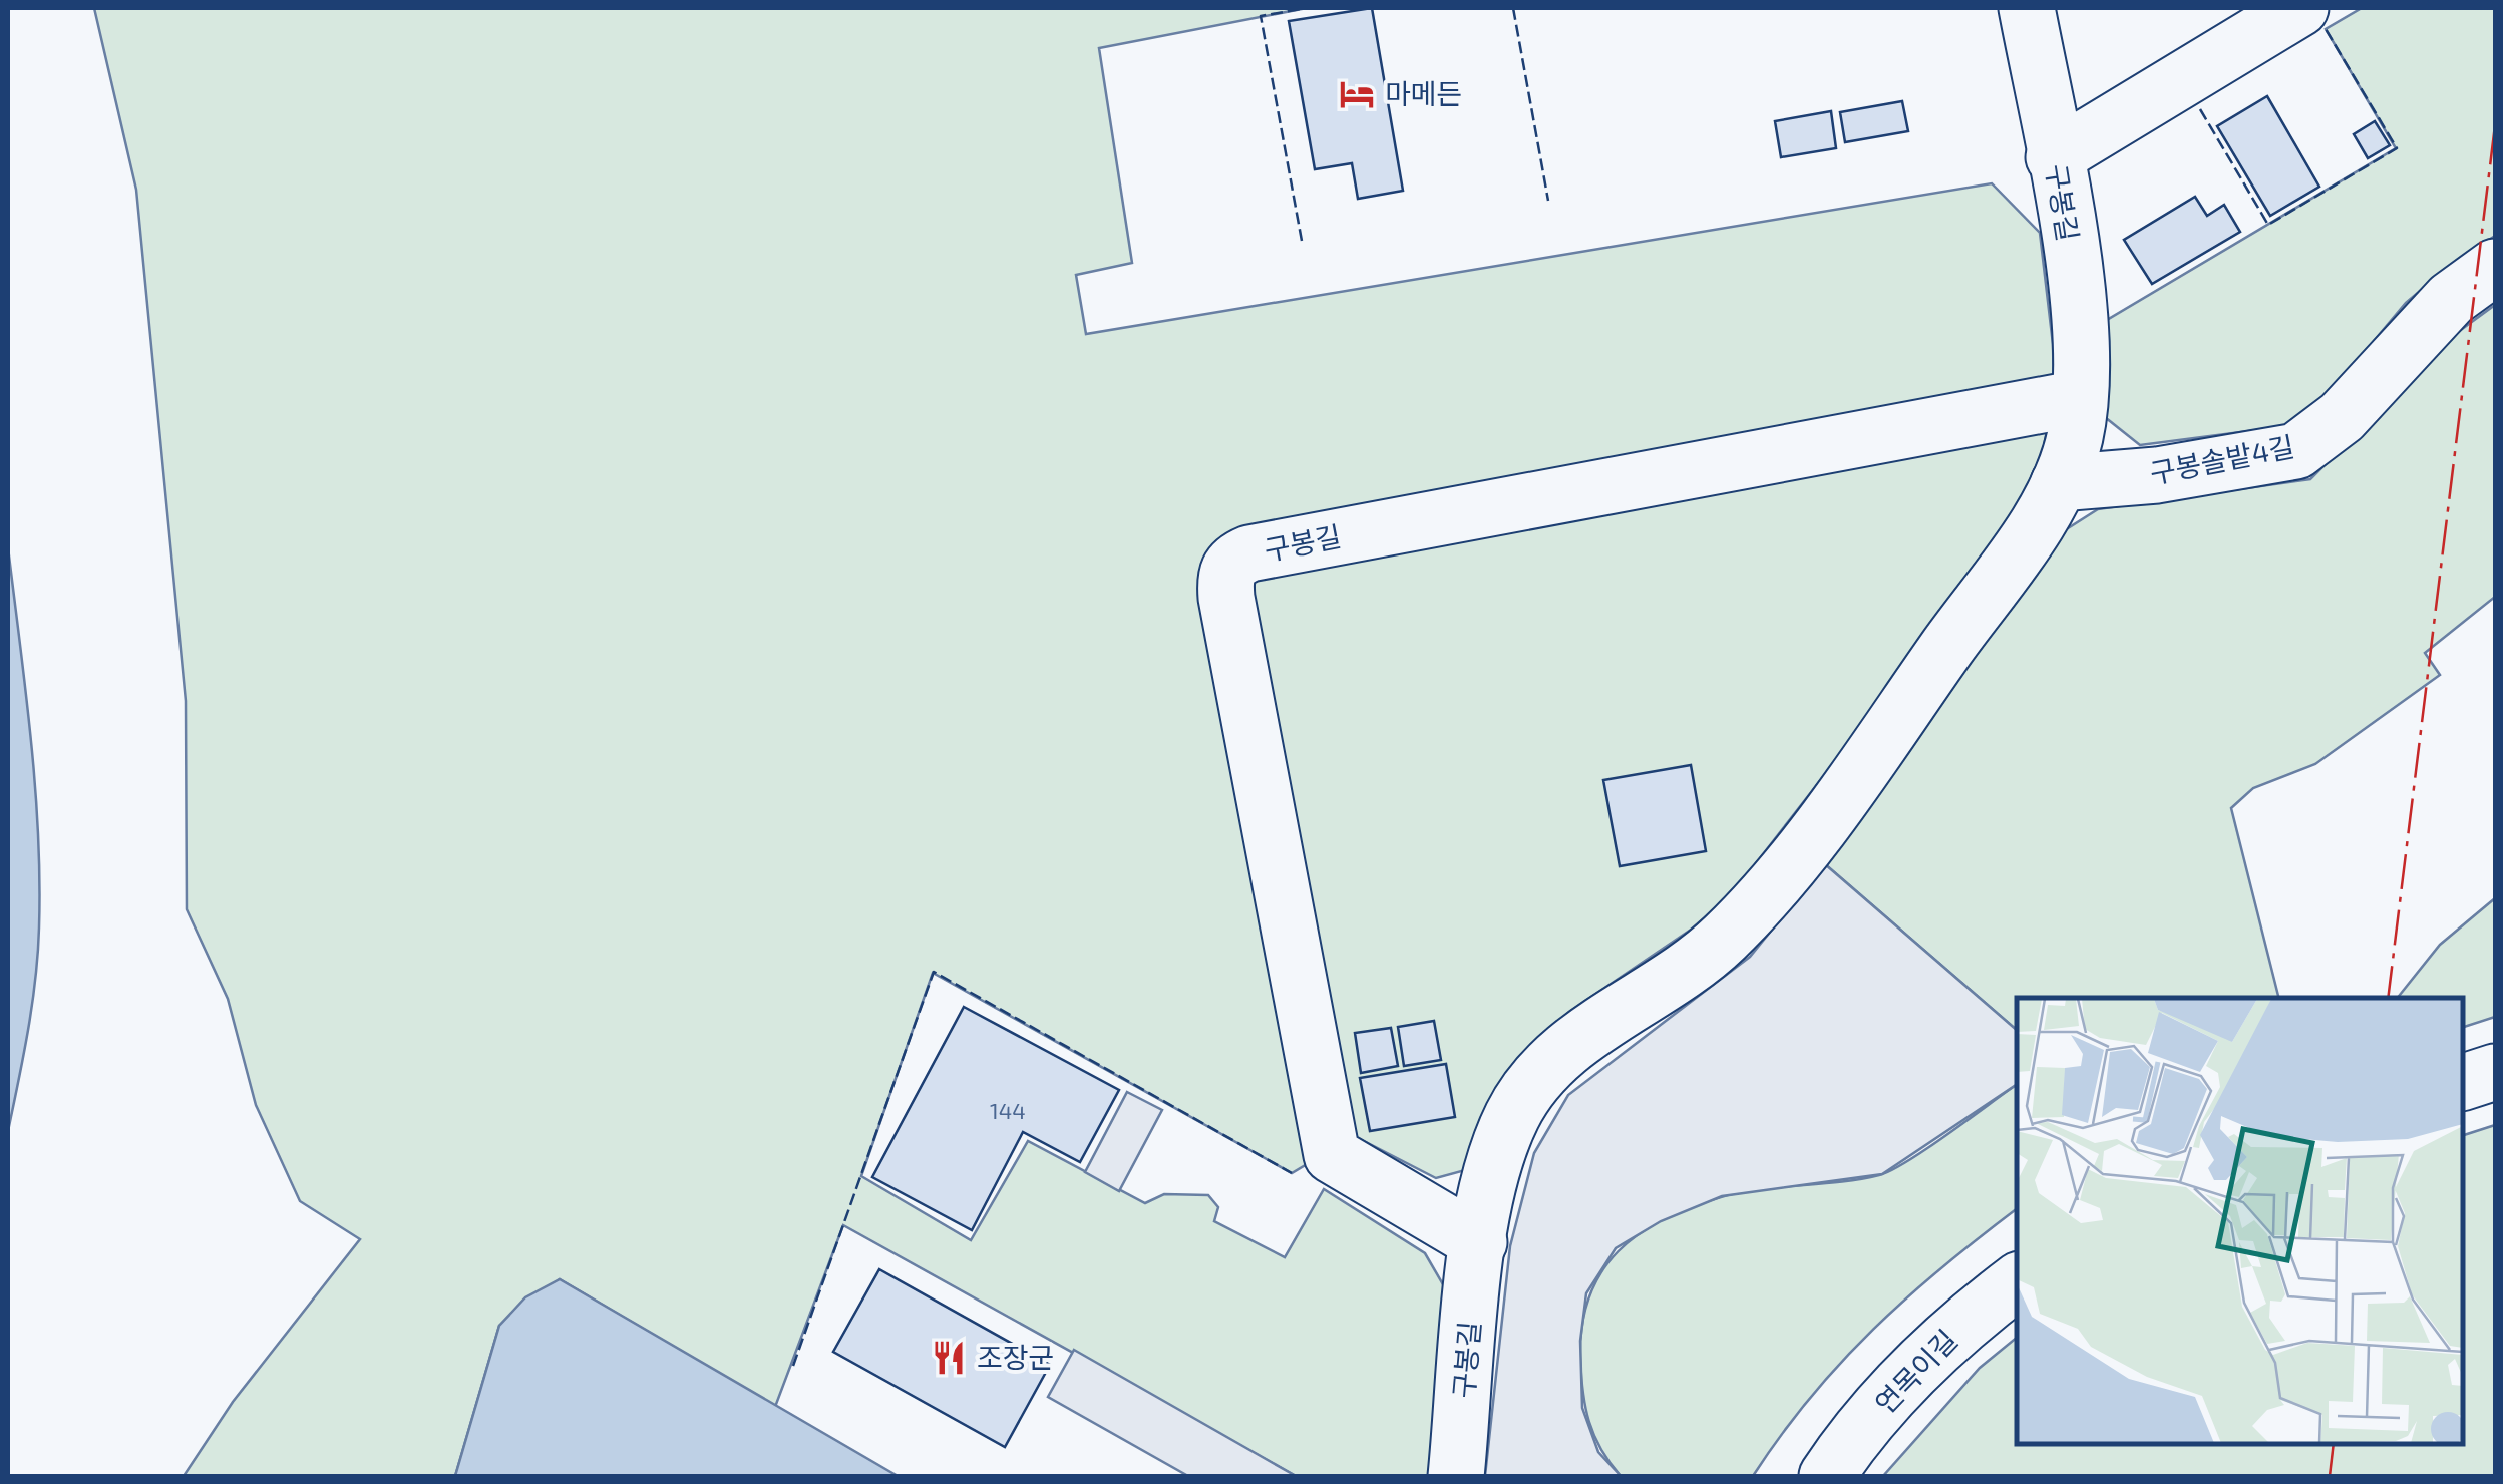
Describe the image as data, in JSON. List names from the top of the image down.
{
  "streets": {
    "street": ["구봉길", "구봉솔밭4길", "연목이길"]
  },
  "crossings": [
    ["구봉길", "구봉솔밭4길"]
  ],
  "places": {
    "hotel": ["마메든"],
    "restaurant": ["조장군"]
  },
  "house_numbers": ["144"]
}
